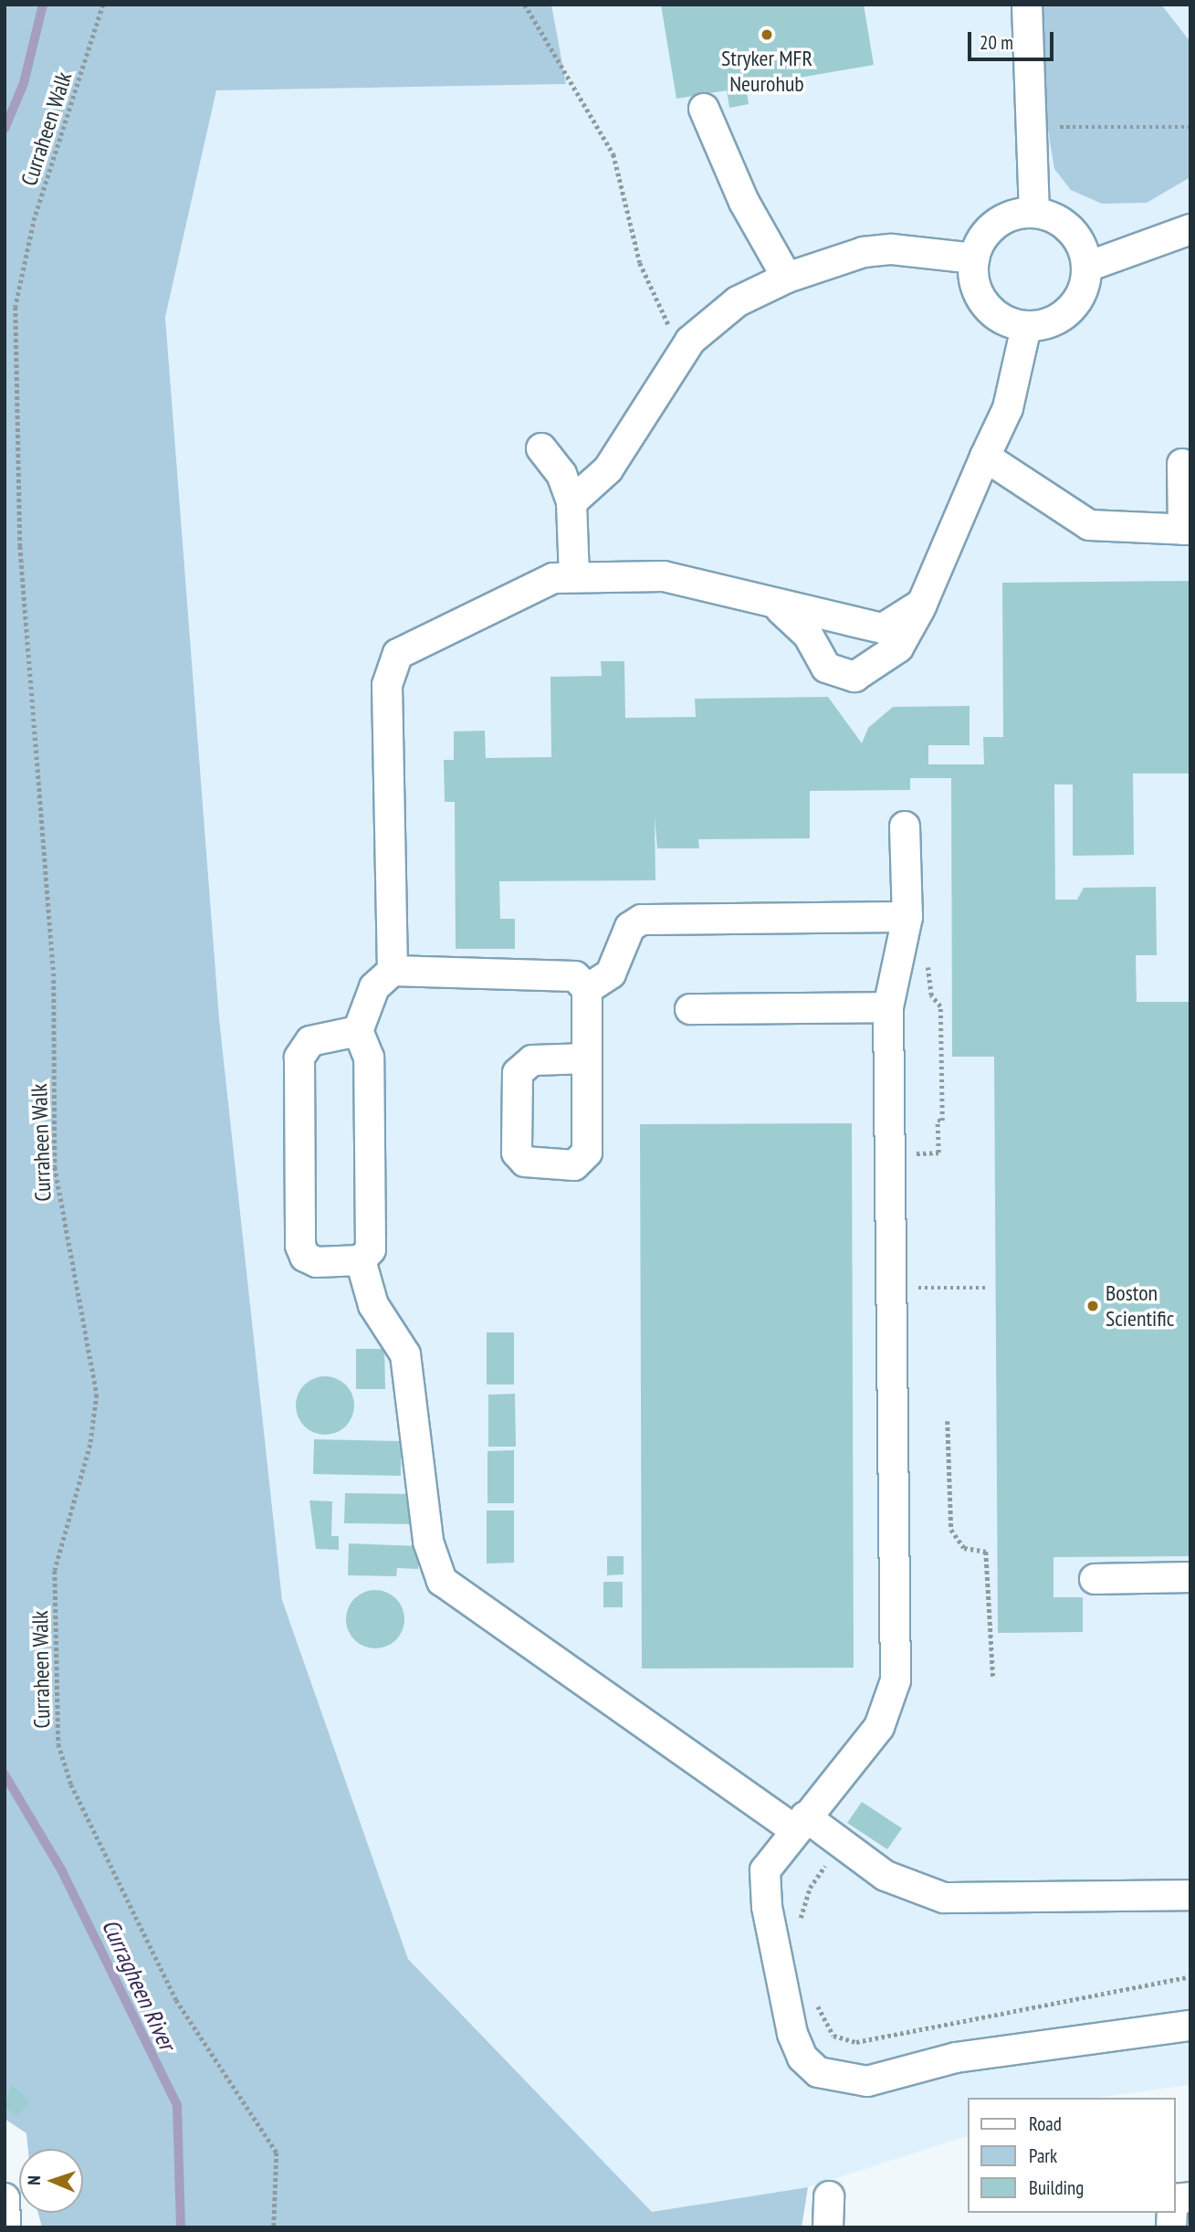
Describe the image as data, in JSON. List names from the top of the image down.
{
  "streets": {
    "path": ["Curraheen Walk"]
  },
  "water": ["Curragheen River"],
  "places": ["Stryker MFR Neurohub", "Boston Scientific"],
  "legend": ["Road", "Park", "Building"],
  "scale_bar": "20 m",
  "north": "left"
}
